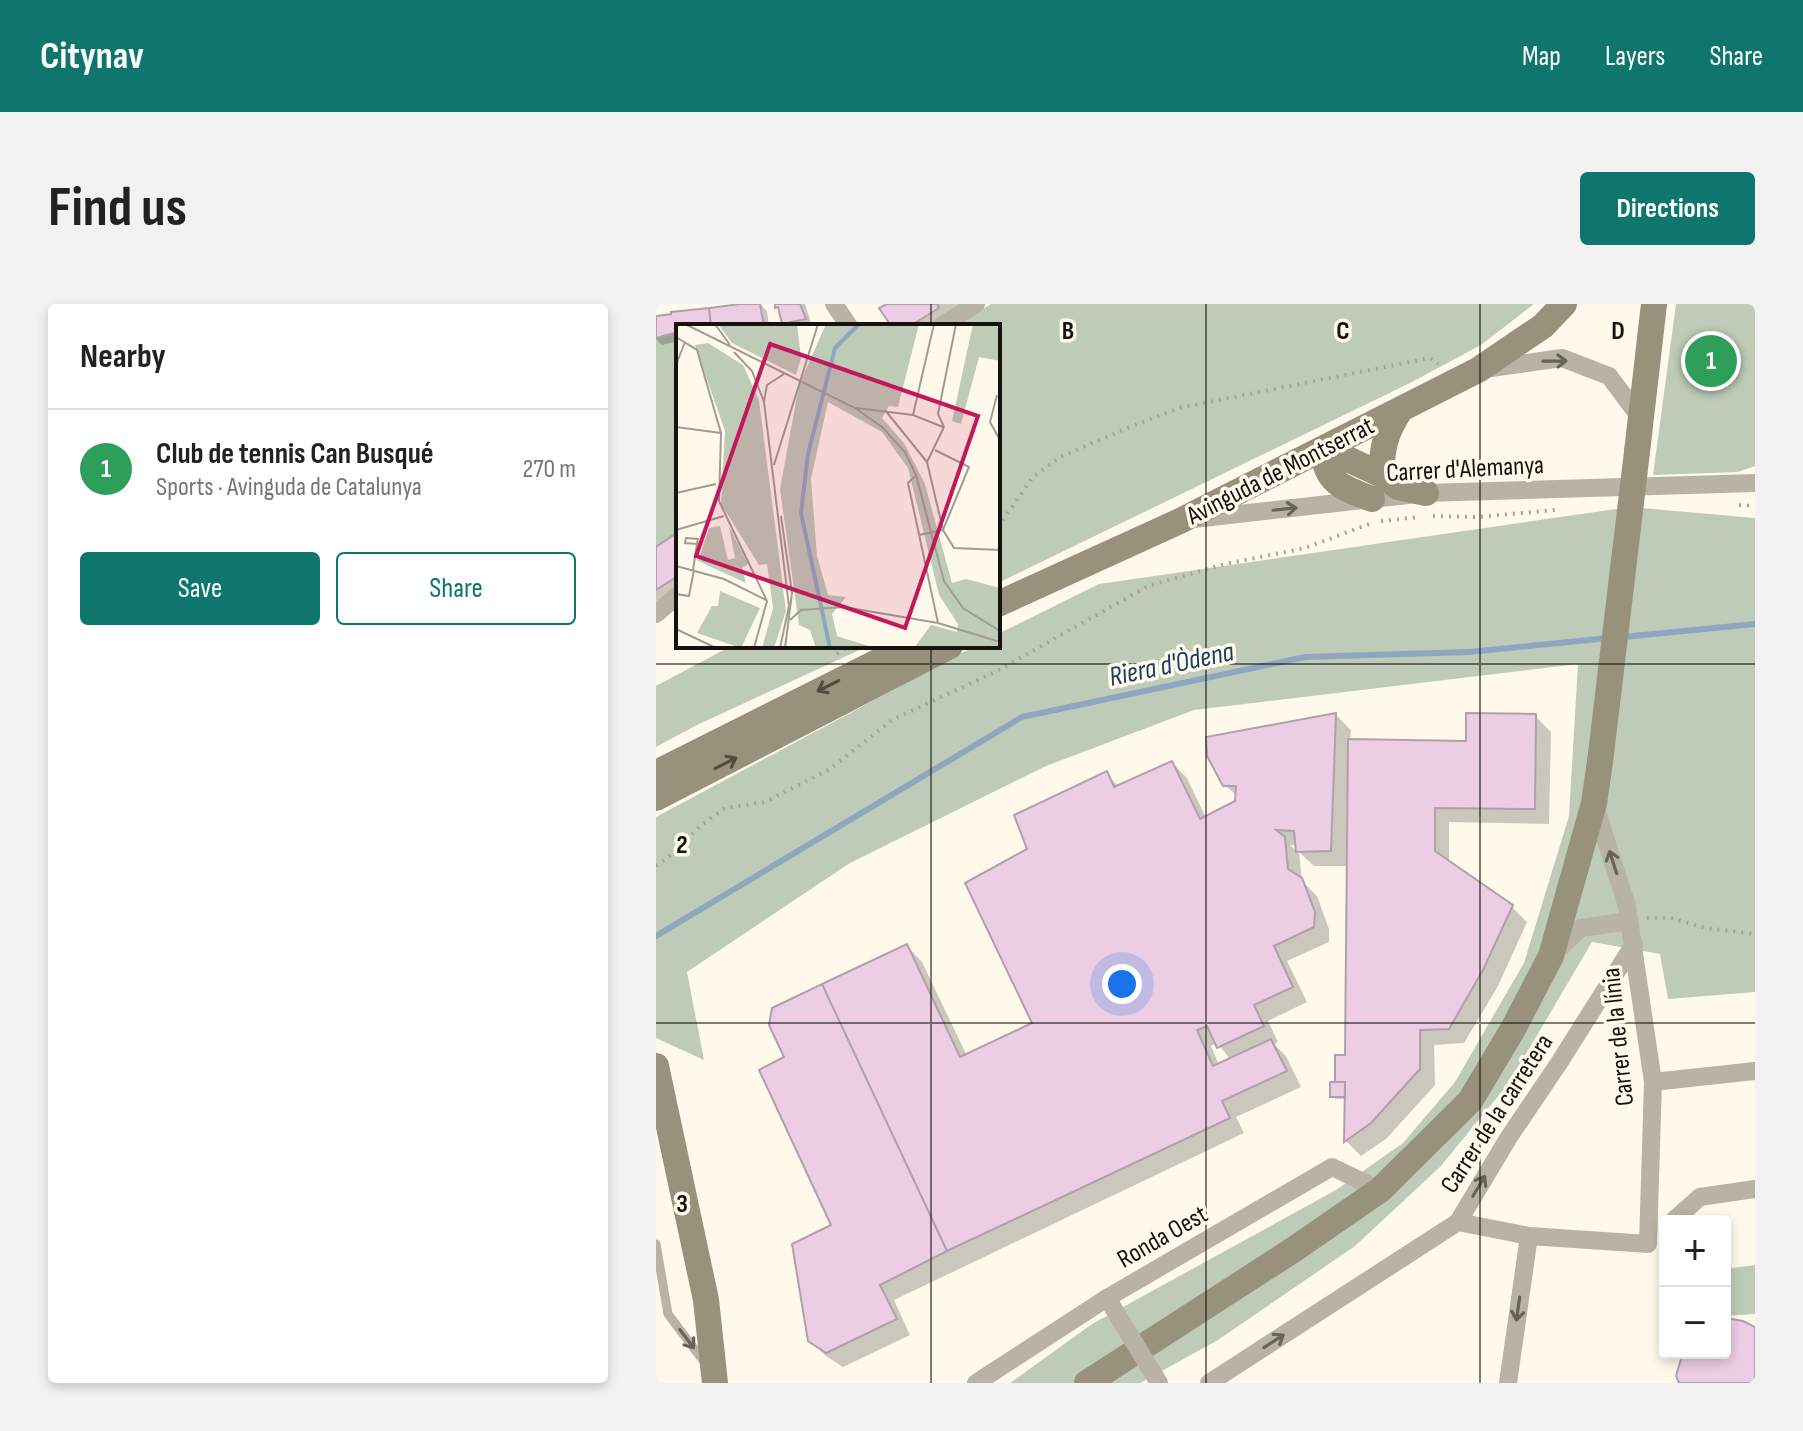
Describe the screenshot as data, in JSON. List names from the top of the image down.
{
  "streets": {
    "street": [
      "Carrer d'Alemanya",
      "Avinguda de Montserrat",
      "Carrer de la línia",
      "Carrer de la carretera",
      "Ronda Oest"
    ]
  },
  "crossings": [
    ["Carrer d'Alemanya", "Avinguda de Montserrat"],
    ["Carrer de la línia", "Carrer de la carretera"]
  ],
  "one_way": ["Carrer d'Alemanya"],
  "water": ["Riera d'Òdena"],
  "page": {
    "header": "Citynav",
    "nav": ["Map", "Layers", "Share"],
    "buttons": [
      "Directions",
      ["Save", "Share"]
    ],
    "title": "Find us",
    "heading": "Nearby",
    "pins": "1",
    "list": [
      {
        "mark": "1",
        "name": "Club de tennis Can Busqué",
        "note": "Sports · Avinguda de Catalunya",
        "value": "270 m"
      }
    ],
    "map_buttons": ["+", "−"]
  },
  "grid": {
    "columns": ["B", "C", "D"],
    "rows": ["2", "3"]
  }
}
